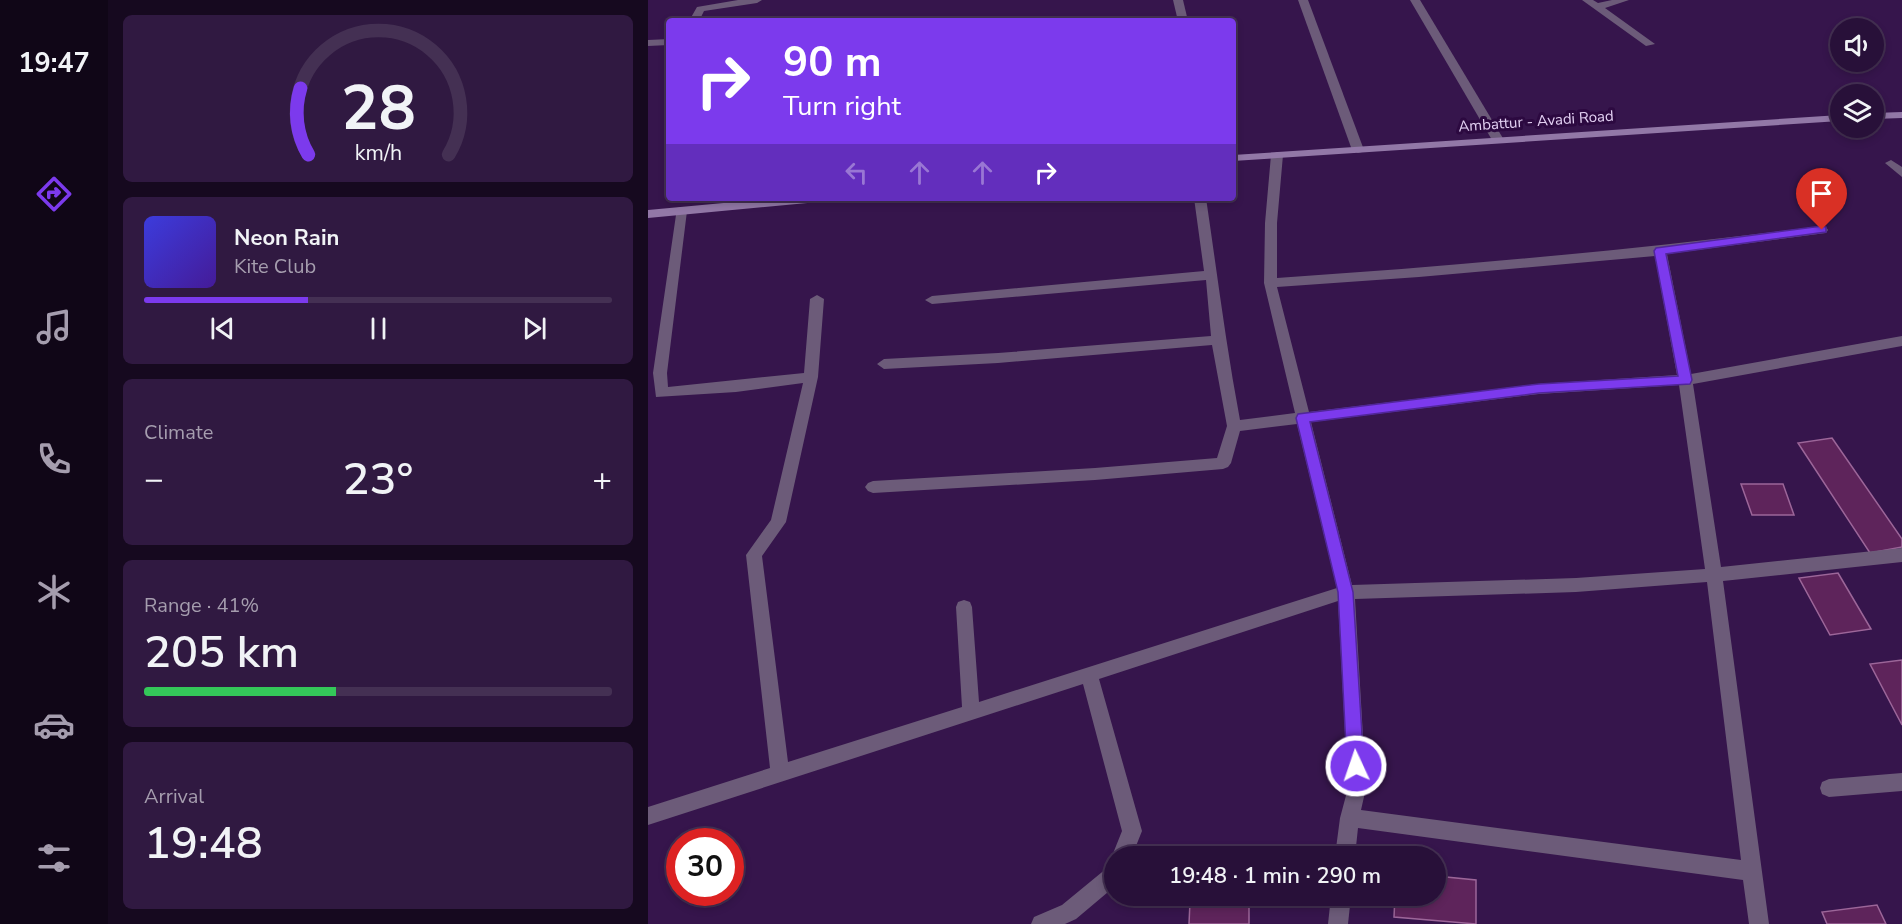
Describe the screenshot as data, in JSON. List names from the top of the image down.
{
  "streets": {
    "street": ["Ambattur - Avadi Road"]
  },
  "page": {
    "tabs": "19:47",
    "turn": ["90 m", "Turn right"],
    "song": ["Neon Rain", "Kite Club"],
    "tile": [
      "Climate",
      ["Range · 41%", "205 km"],
      ["Arrival", "19:48"]
    ],
    "heat": ["−", "23°", "+"],
    "limit": "30",
    "trip": "19:48 · 1 min · 290 m",
    "gauge": ["28", "km/h"]
  }
}
